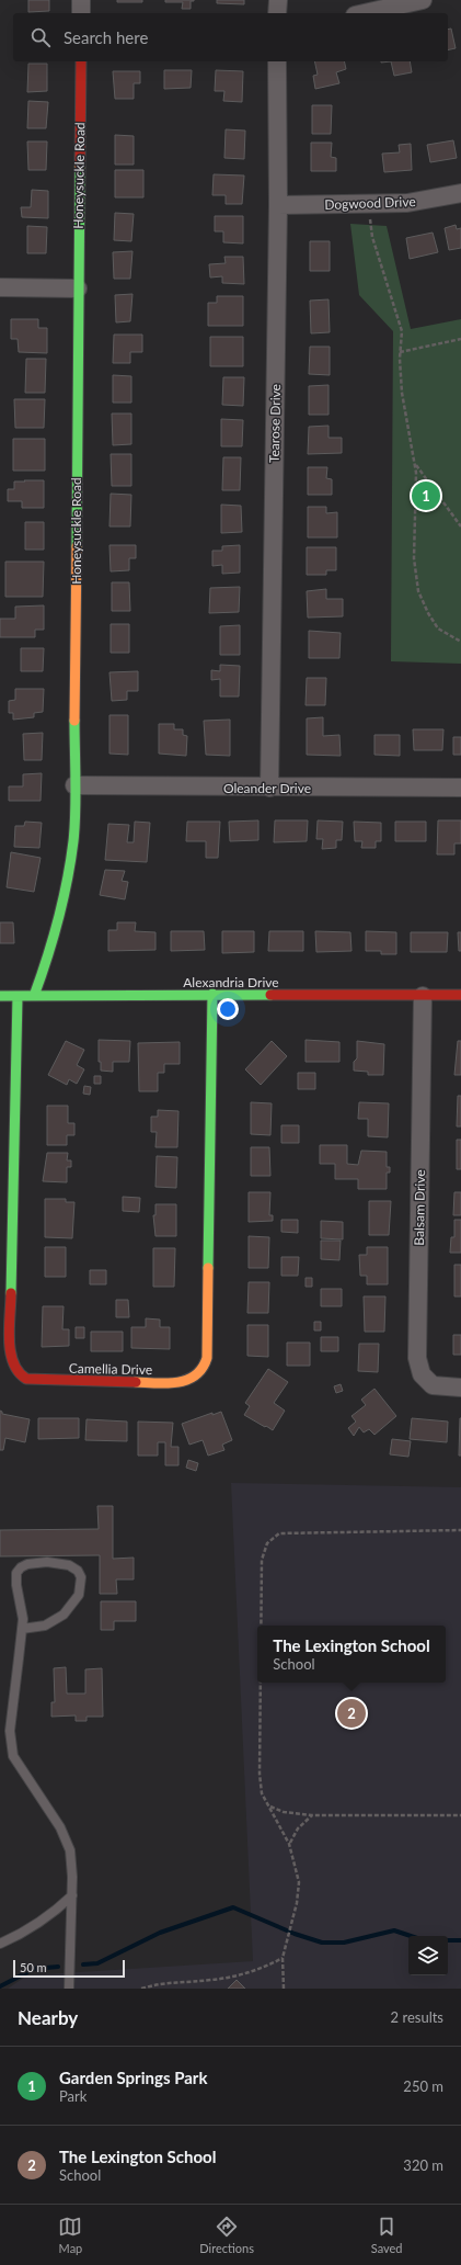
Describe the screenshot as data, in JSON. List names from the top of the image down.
{
  "streets": {
    "street": [
      "Honeysuckle Road",
      "Dogwood Drive",
      "Tearose Drive",
      "Oleander Drive",
      "Alexandria Drive",
      "Balsam Drive",
      "Camellia Drive"
    ]
  },
  "crossings": [
    ["Honeysuckle Road", "Oleander Drive"],
    ["Honeysuckle Road", "Alexandria Drive"],
    ["Dogwood Drive", "Tearose Drive"],
    ["Tearose Drive", "Oleander Drive"],
    ["Alexandria Drive", "Balsam Drive"],
    ["Alexandria Drive", "Camellia Drive"]
  ],
  "scale_bar": "50 m",
  "page": {
    "search": "Search here",
    "pins": ["1", "2"],
    "popup": ["The Lexington School", "School"],
    "scale": "50 m",
    "heading": ["Nearby", "2 results"],
    "list": [
      {
        "mark": "1",
        "name": "Garden Springs Park",
        "note": "Park",
        "value": "250 m"
      },
      {
        "mark": "2",
        "name": "The Lexington School",
        "note": "School",
        "value": "320 m"
      }
    ],
    "nav": ["Map", "Directions", "Saved"]
  }
}
